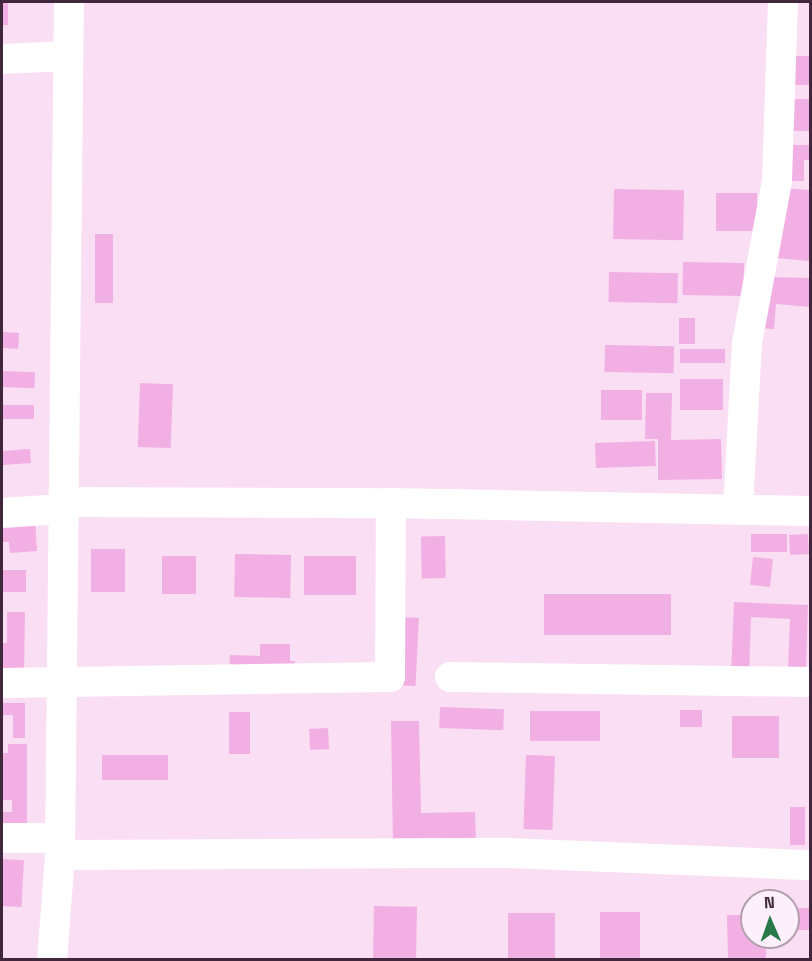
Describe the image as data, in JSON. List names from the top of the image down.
{
  "north": "top"
}
